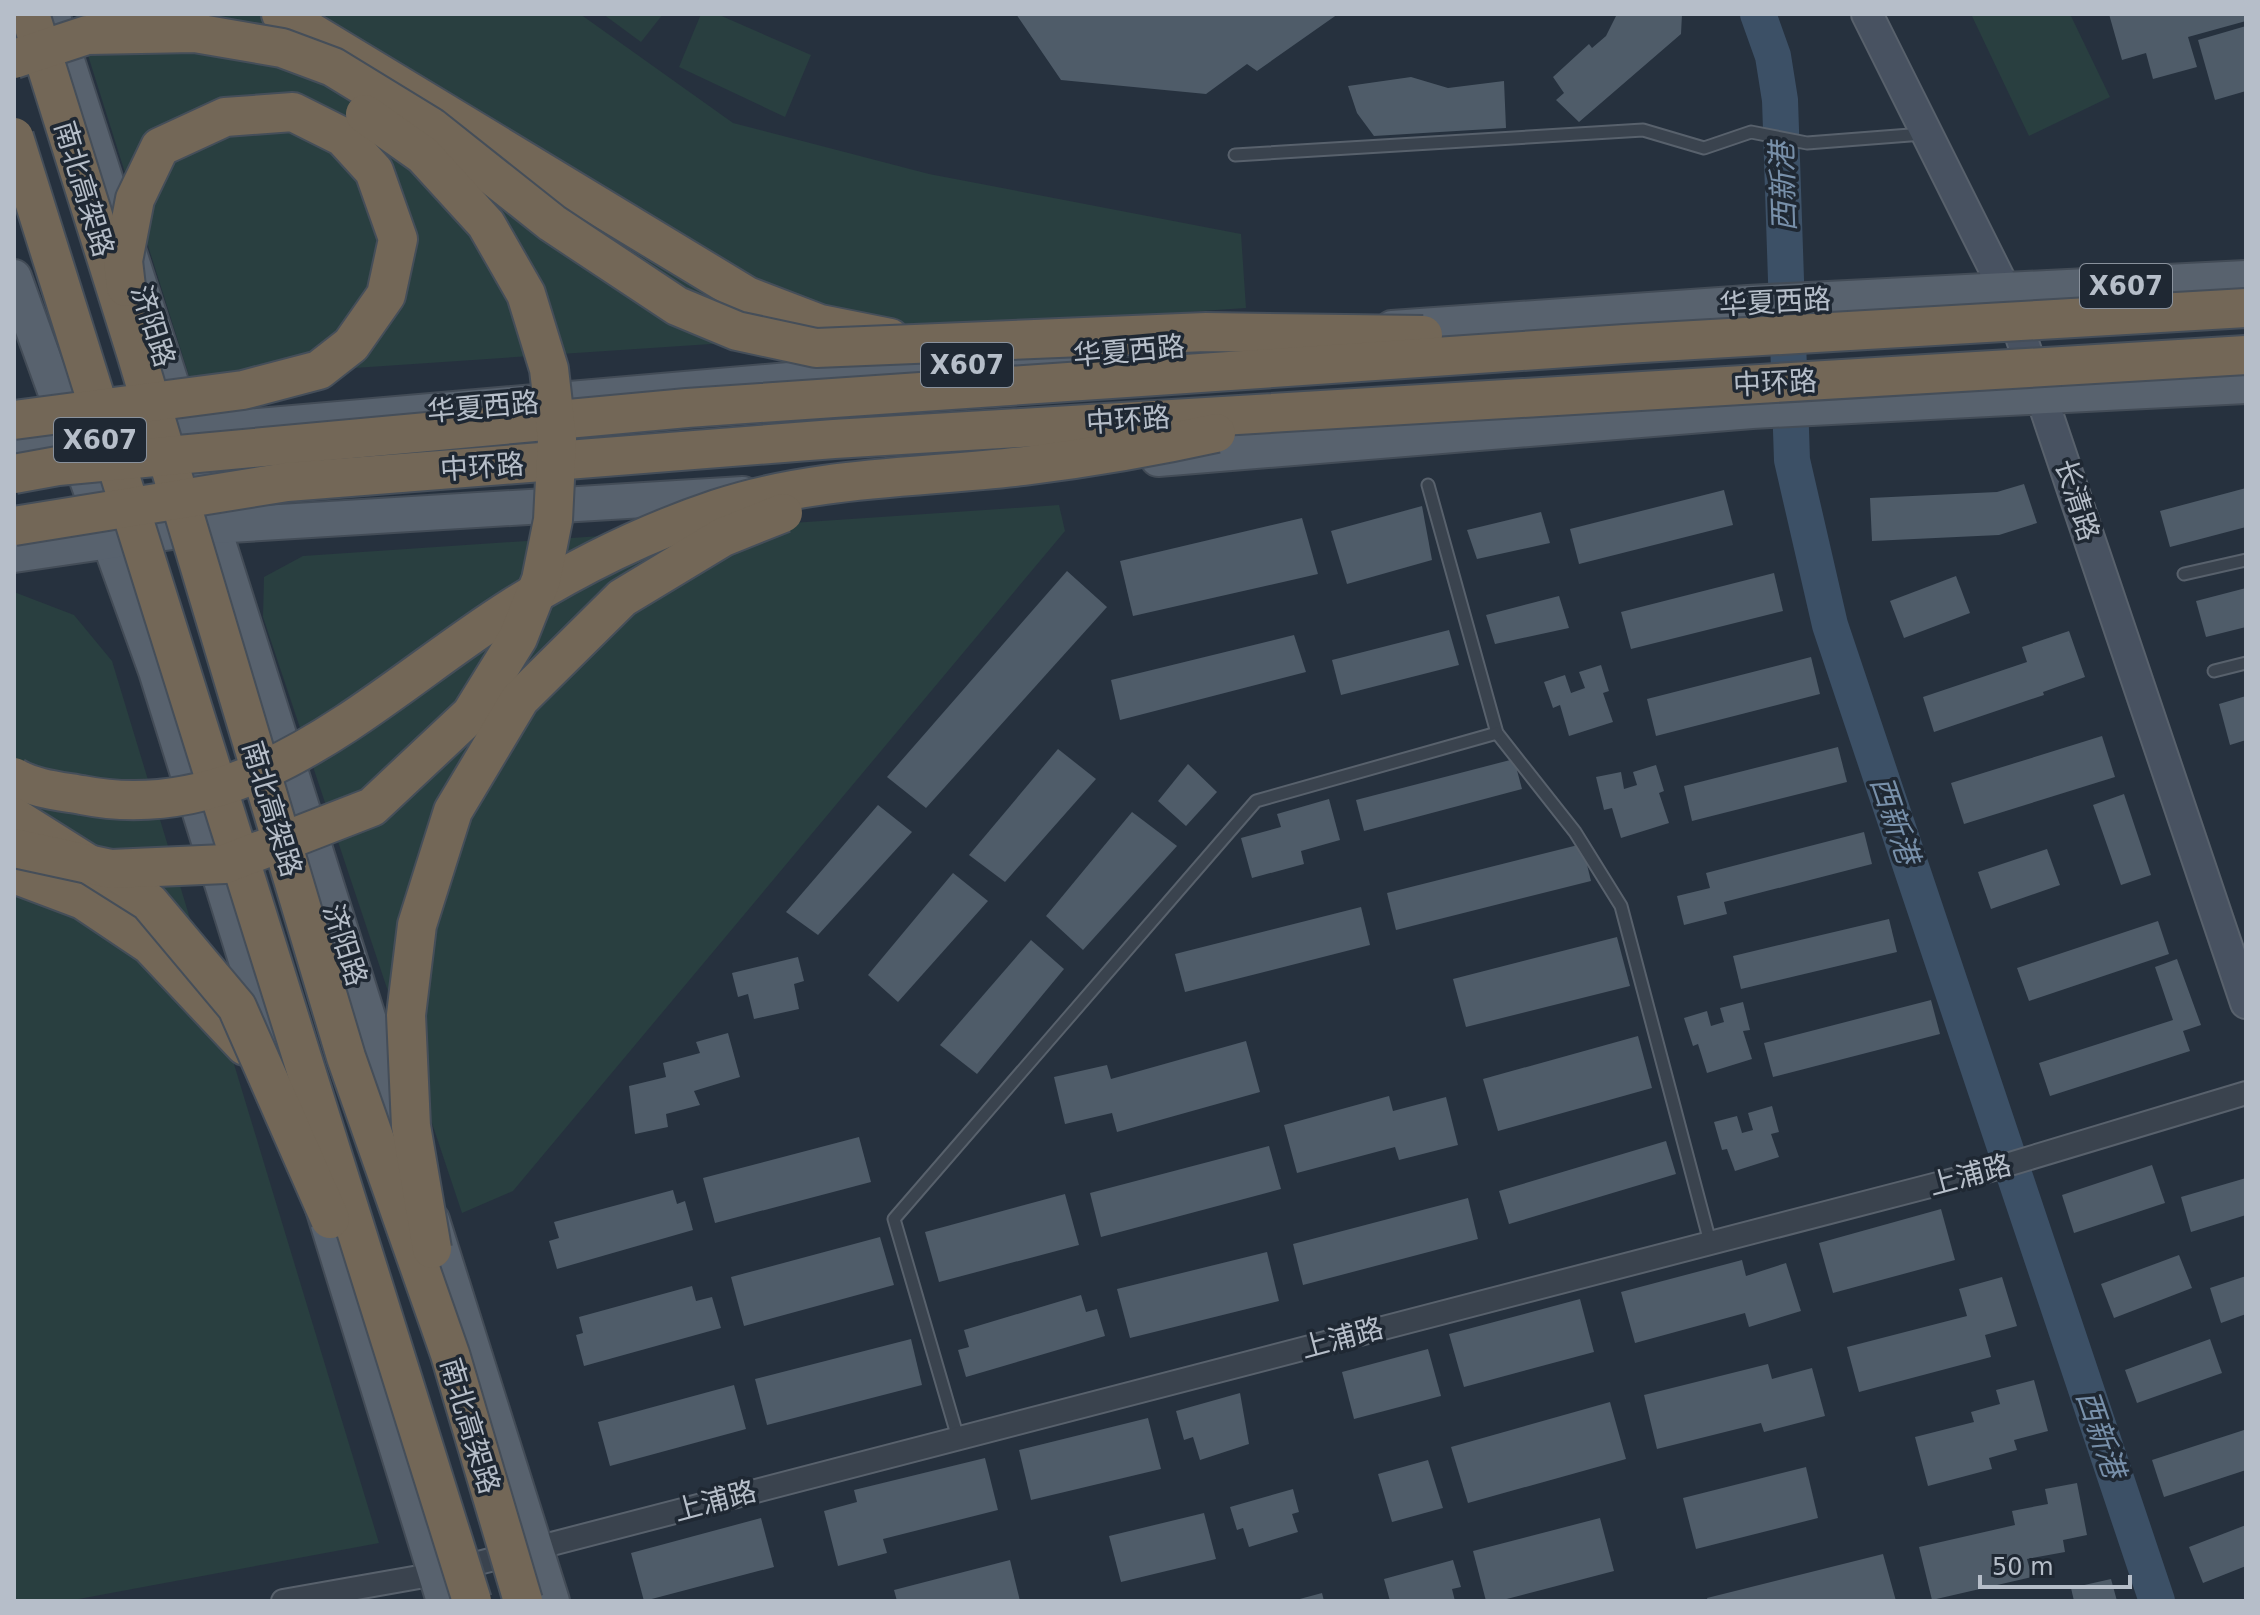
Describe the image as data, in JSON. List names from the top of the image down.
{
  "streets": {
    "highway": ["南北高架路", "中环路"],
    "main road": [
      "X607",
      "华夏西路",
      "济阳路",
      "长清路"
    ],
    "street": ["上浦路"]
  },
  "crossings": [
    ["华夏西路", "济阳路"],
    ["华夏西路", "长清路"],
    ["济阳路", "上浦路"]
  ],
  "water": ["西新港"],
  "scale_bar": "50 m"
}
